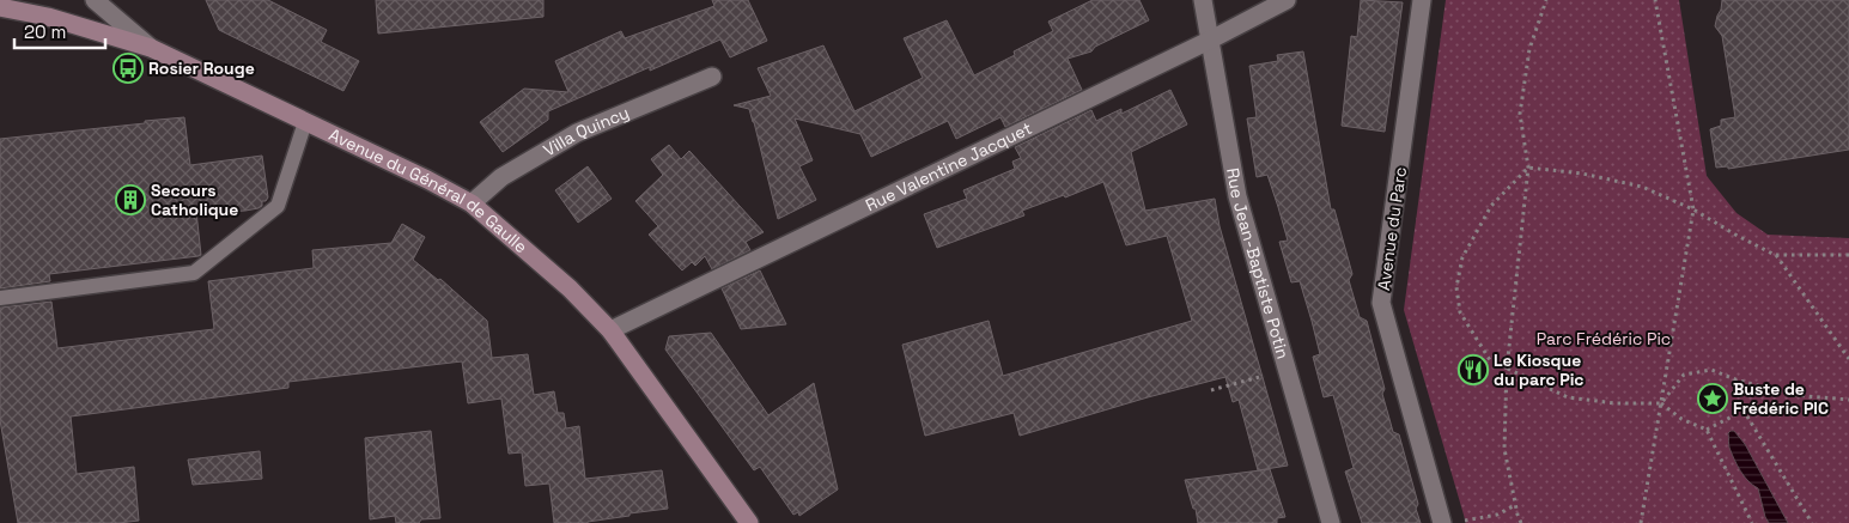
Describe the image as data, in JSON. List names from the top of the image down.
{
  "streets": {
    "main road": ["Avenue du Général de Gaulle"],
    "street": [
      "Villa Quincy",
      "Rue Valentine Jacquet",
      "Avenue du Parc",
      "Rue Jean-Baptiste Potin"
    ]
  },
  "crossings": [
    ["Villa Quincy", "Avenue du Général de Gaulle"],
    ["Rue Valentine Jacquet", "Avenue du Général de Gaulle"],
    ["Rue Valentine Jacquet", "Rue Jean-Baptiste Potin"]
  ],
  "parks": ["Parc Frédéric Pic"],
  "places": {
    "bus stop": ["Rosier Rouge"],
    "building": ["Secours Catholique"],
    "restaurant": ["Le Kiosque du parc Pic"],
    "place": ["Buste de Frédéric PIC"]
  },
  "scale_bar": "20 m"
}
